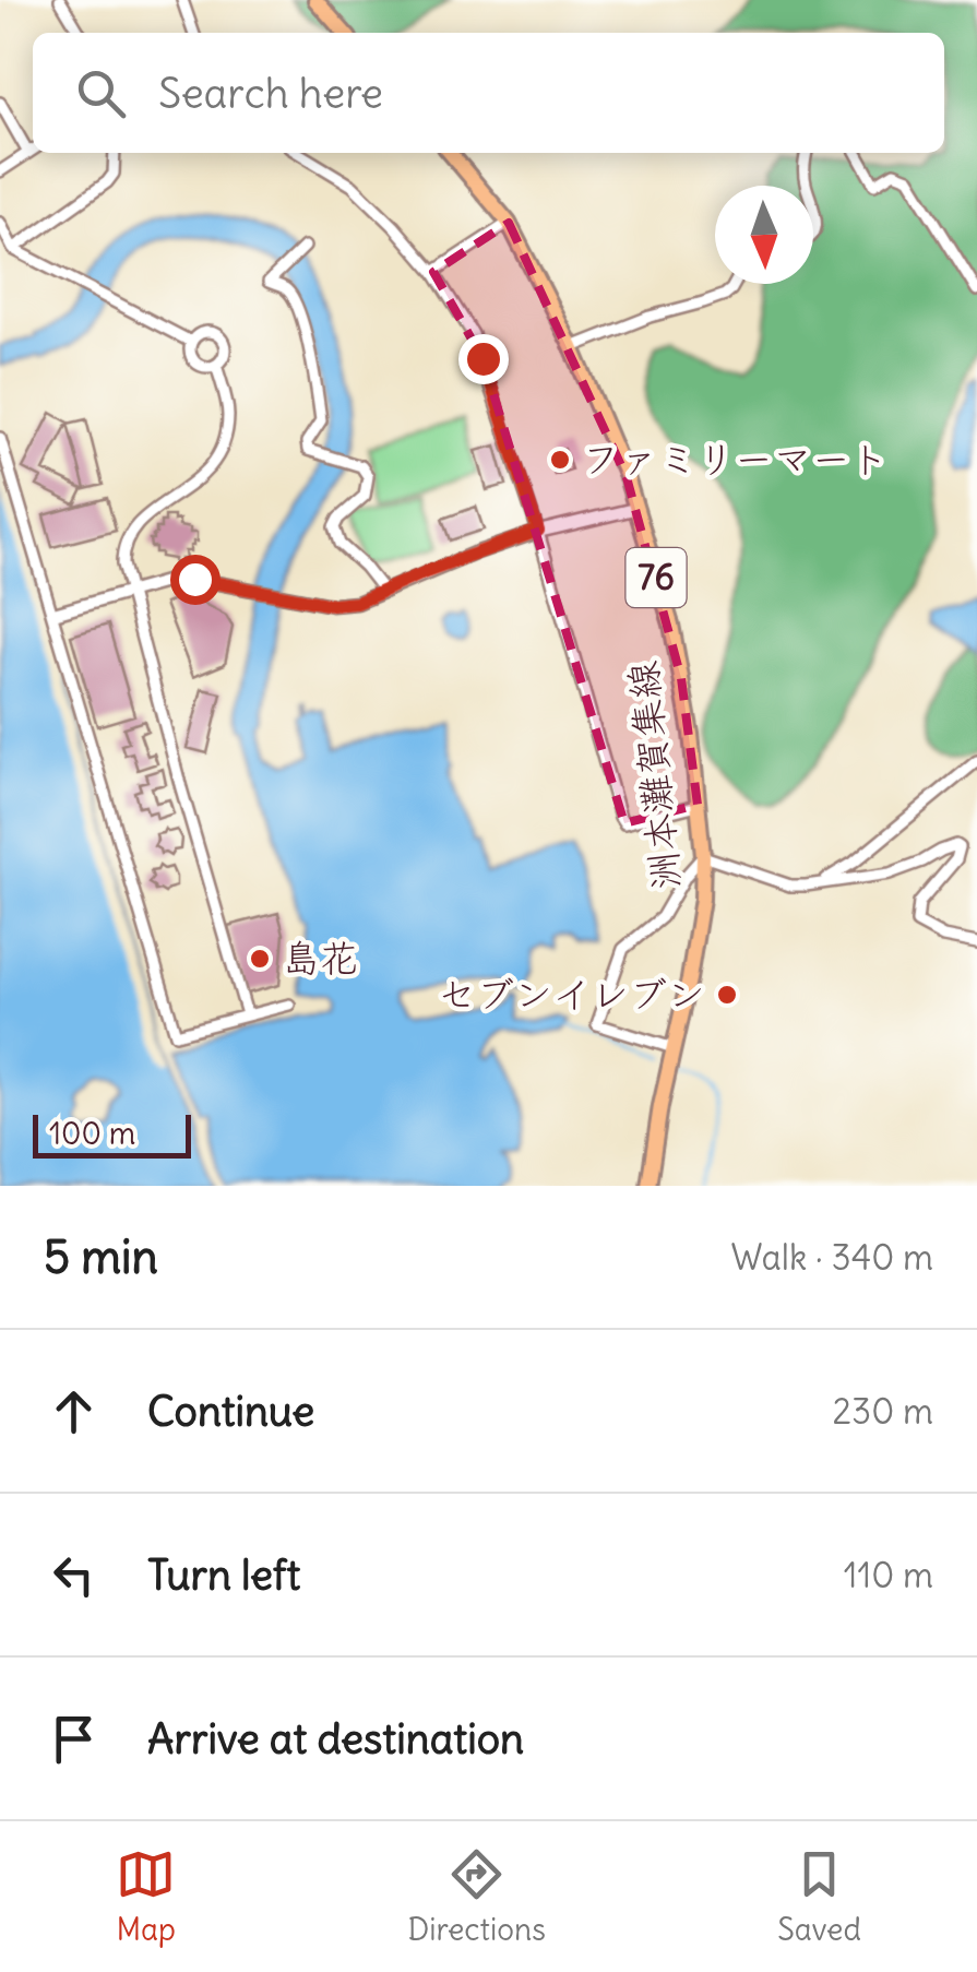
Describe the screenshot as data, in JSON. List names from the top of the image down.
{
  "streets": {
    "main road": ["76", "洲本灘賀集線"]
  },
  "places": ["ファミリーマート", "島花", "セブンイレブン"],
  "scale_bar": "100 m",
  "north": "bottom",
  "page": {
    "search": "Search here",
    "scale": "100 m",
    "heading": ["5 min", "Walk · 340 m"],
    "list": [
      ["Continue", "230 m"],
      ["Turn left", "110 m"],
      "Arrive at destination"
    ],
    "nav": ["Map", "Directions", "Saved"]
  }
}
